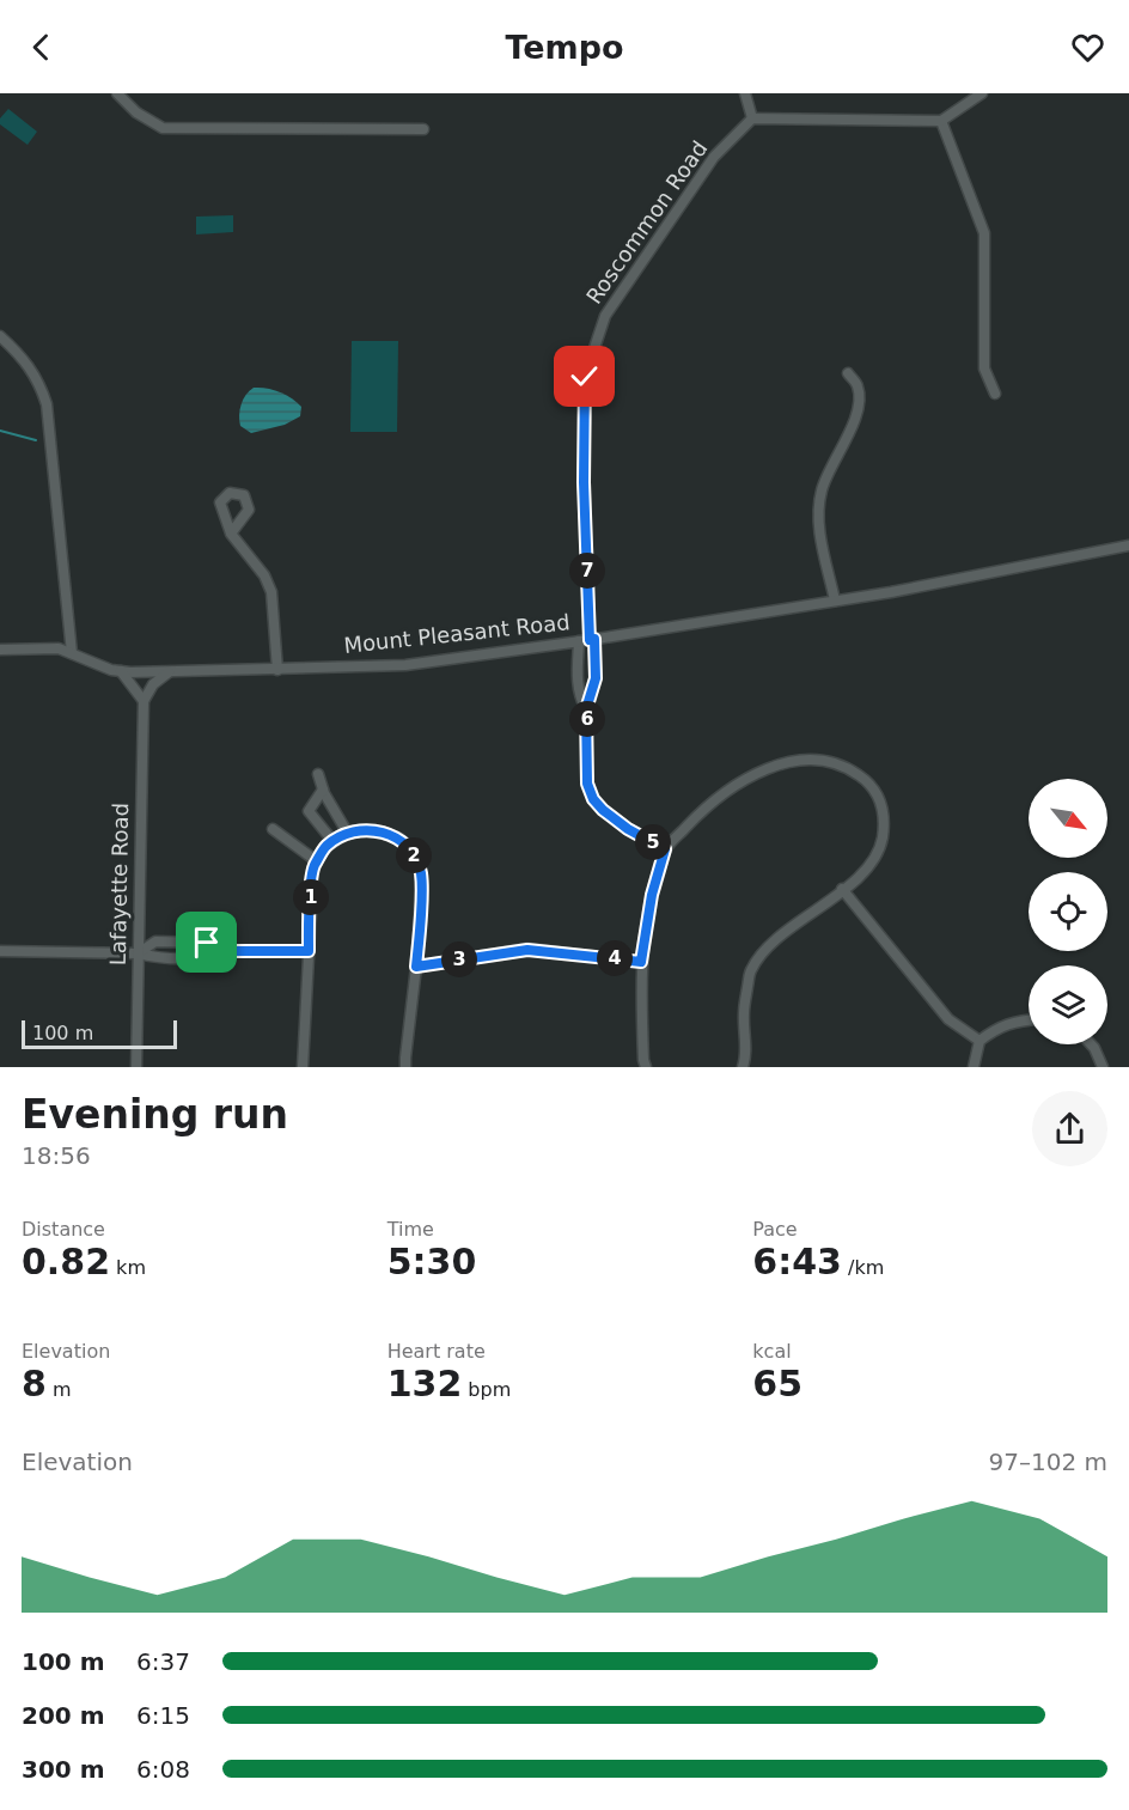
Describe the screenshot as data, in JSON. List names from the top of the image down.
{
  "streets": {
    "street": ["Roscommon Road", "Mount Pleasant Road", "Lafayette Road"]
  },
  "crossings": [
    ["Roscommon Road", "Mount Pleasant Road"]
  ],
  "scale_bar": "100 m",
  "north": "bottom right",
  "page": {
    "header": "Tempo",
    "pins": [
      "7",
      "6",
      "5",
      "2",
      "1",
      "4",
      "3"
    ],
    "scale": "100 m",
    "heading": ["Evening run", "18:56"],
    "stats": [
      ["Distance", "0.82 km"],
      ["Time", "5:30"],
      ["Pace", "6:43 /km"],
      ["Elevation", "8 m"],
      ["Heart rate", "132 bpm"],
      ["kcal", "65"]
    ],
    "chart": ["Elevation", "97–102 m"],
    "list": [
      {
        "name": "100 m",
        "note": "6:37"
      },
      {
        "name": "200 m",
        "note": "6:15"
      },
      {
        "name": "300 m",
        "note": "6:08"
      }
    ]
  }
}
